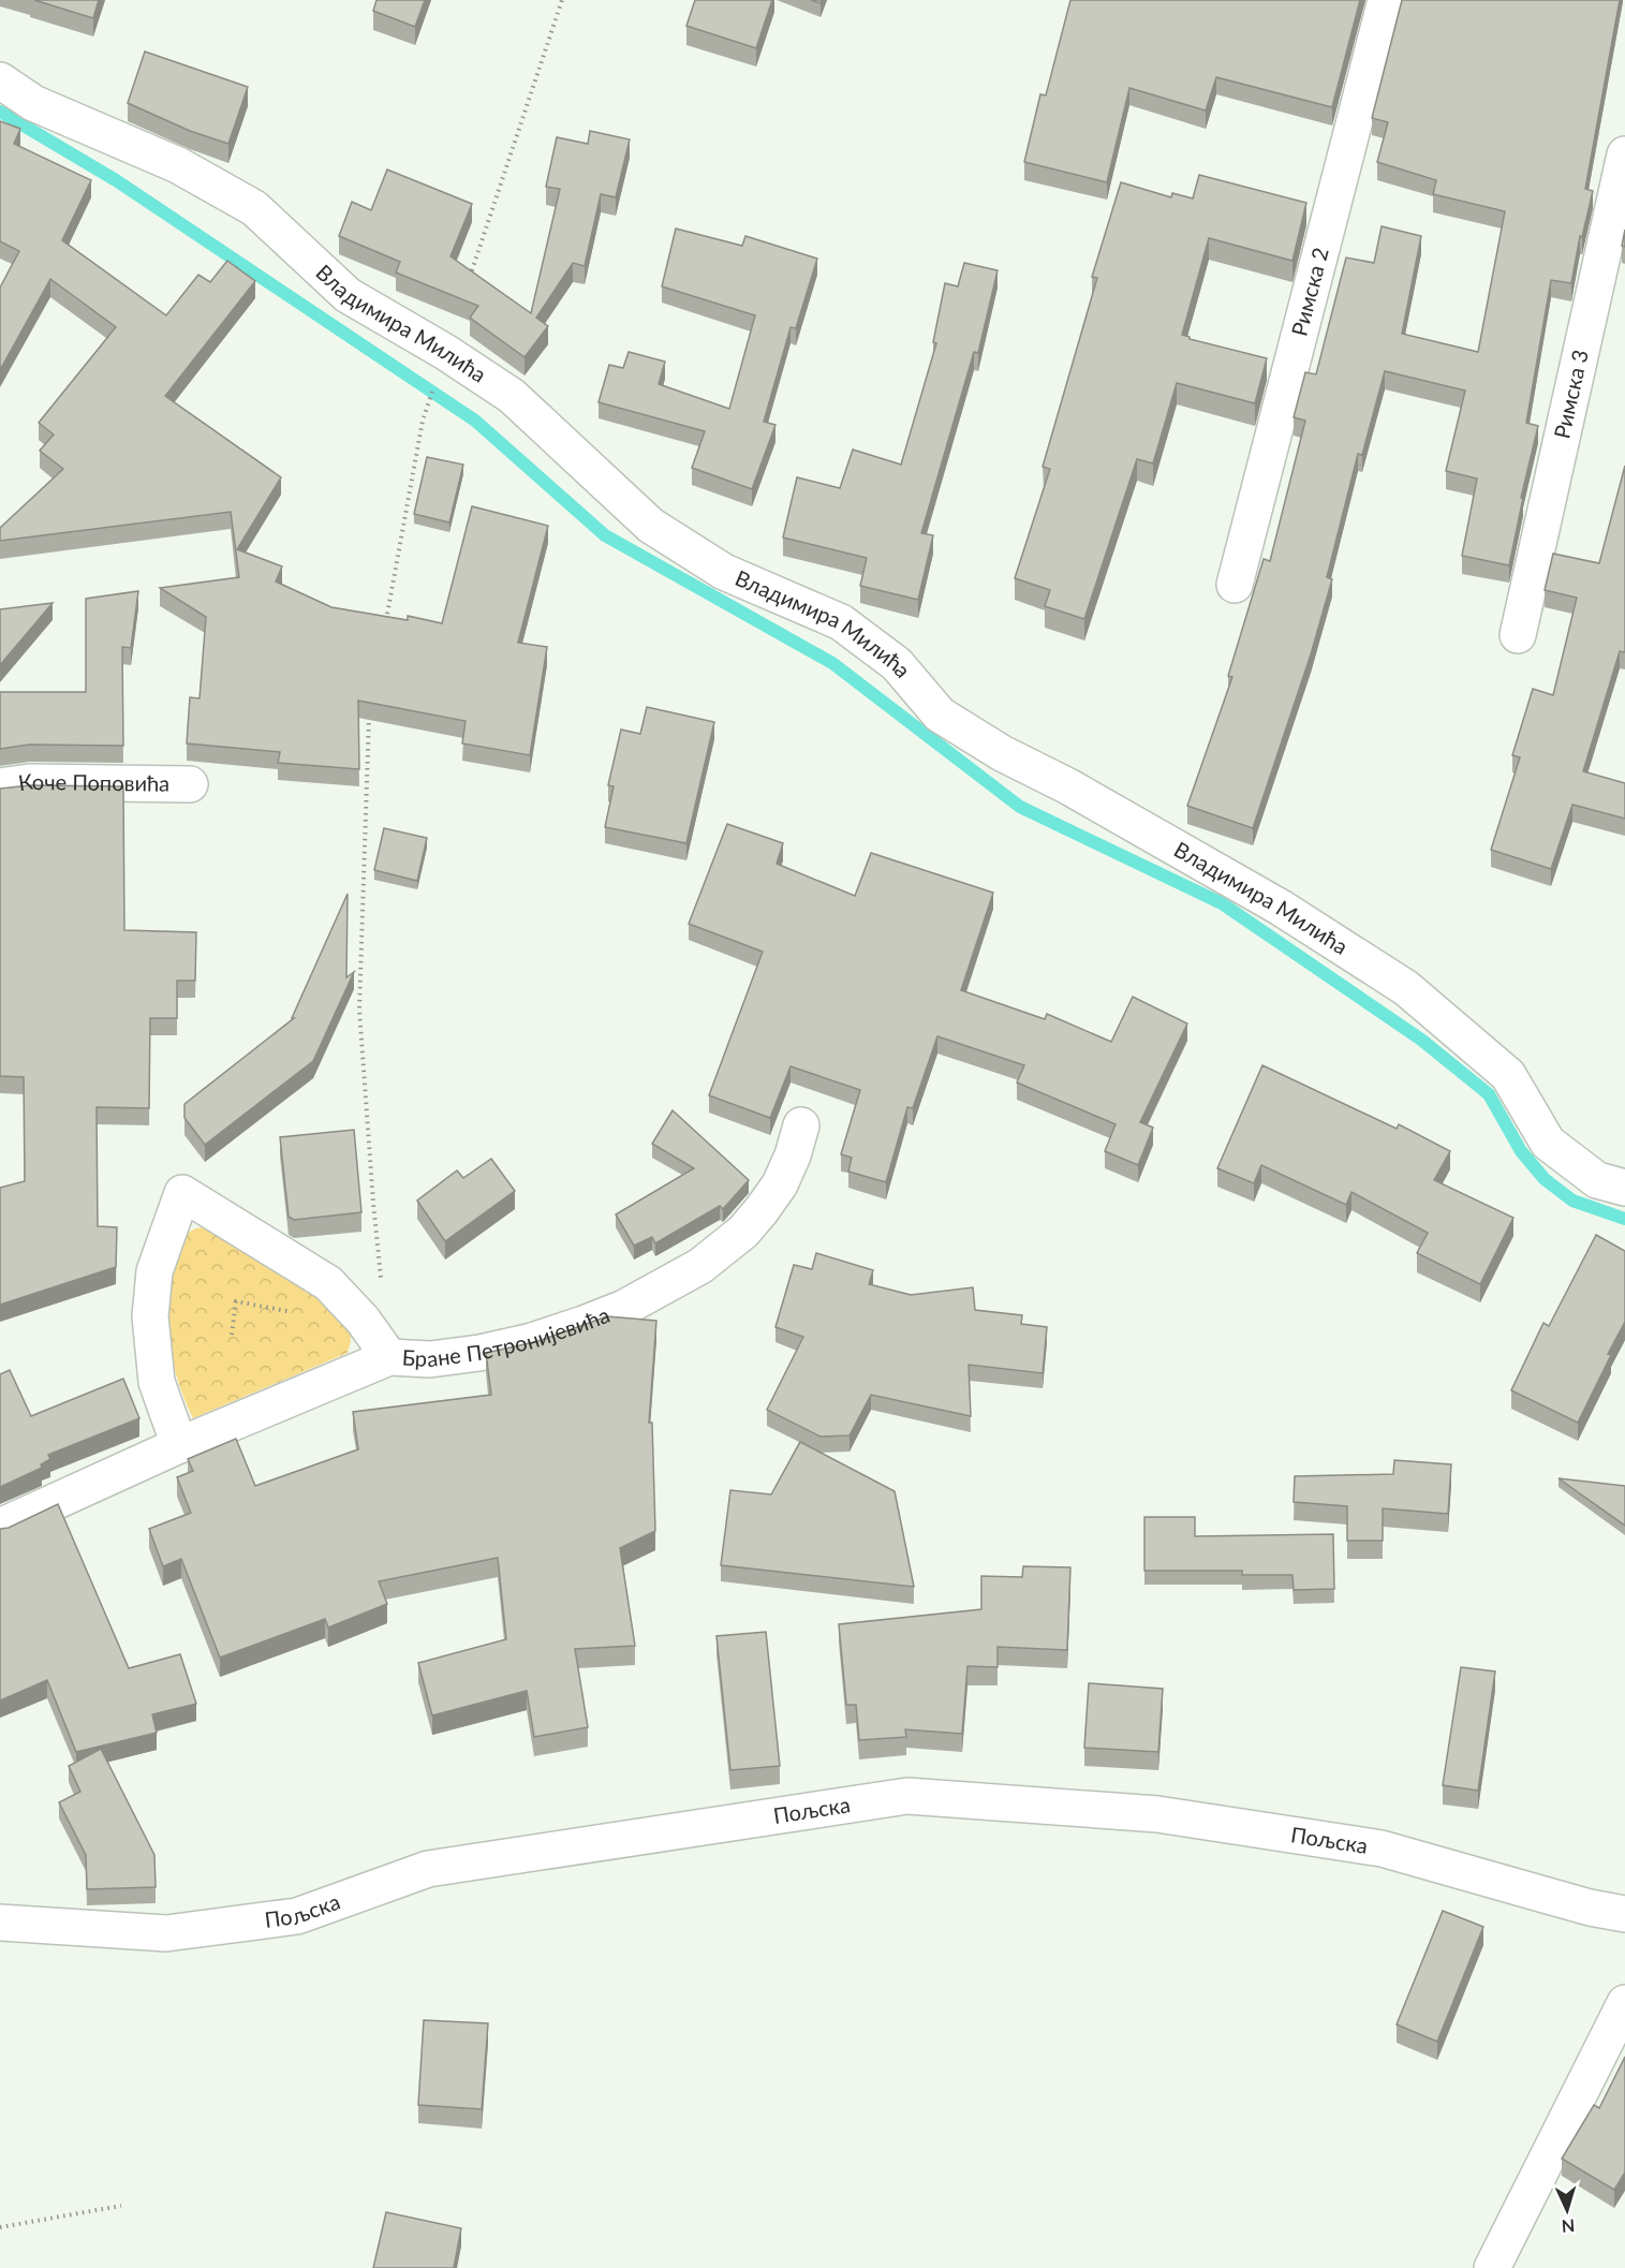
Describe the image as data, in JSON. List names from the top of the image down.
{
  "streets": {
    "street": [
      "Римска 2",
      "Владимира Милића",
      "Римска 3",
      "Коче Поповића",
      "Бране Петронијевића",
      "Пољска"
    ]
  },
  "north": "bottom"
}
